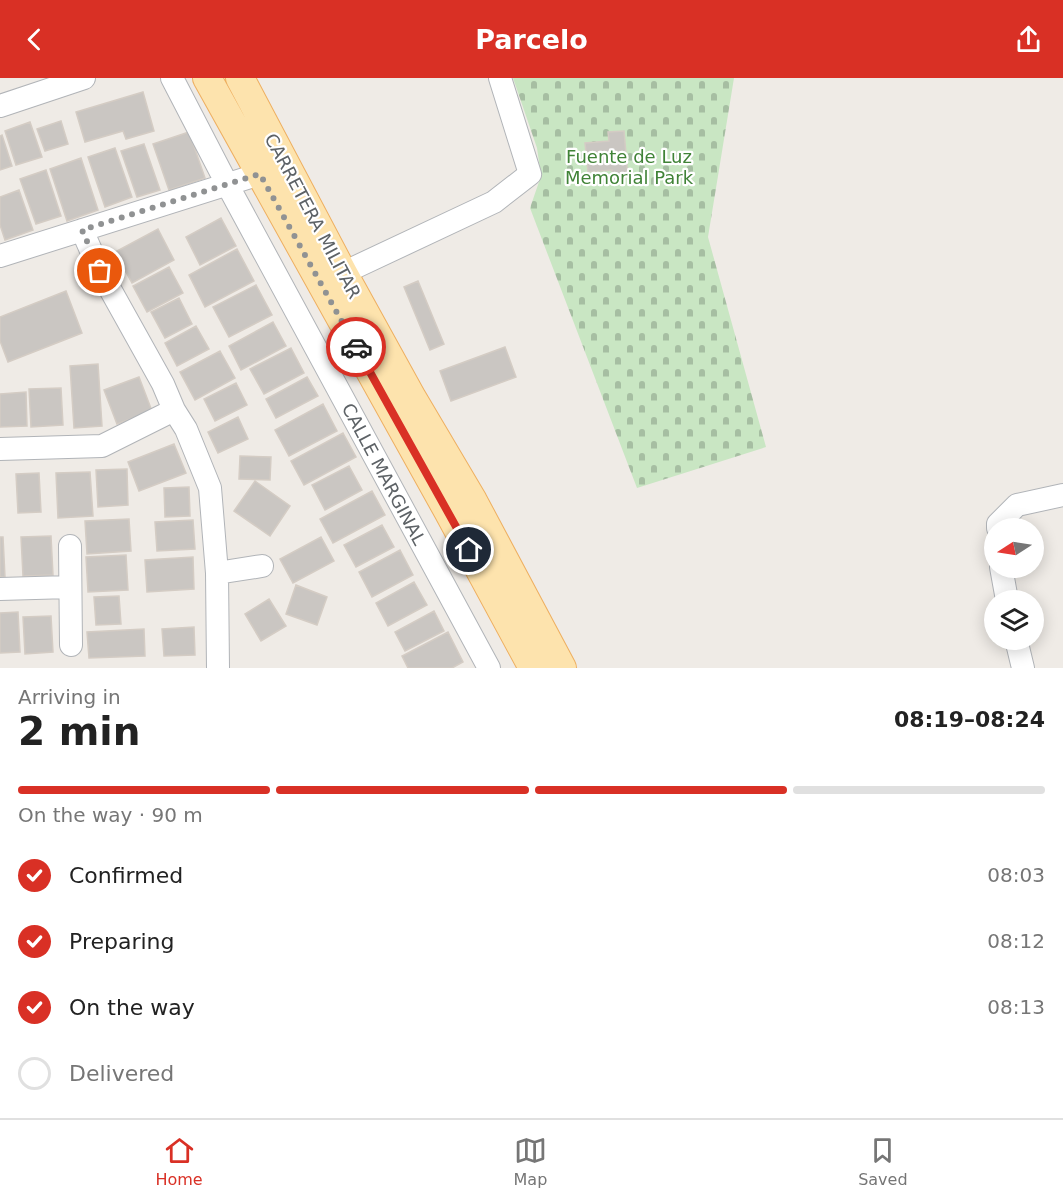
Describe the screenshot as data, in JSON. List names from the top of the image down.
{
  "streets": {
    "main road": ["CARRETERA MILITAR"],
    "street": ["CALLE MARGINAL"]
  },
  "parks": ["Fuente de Luz Memorial Park"],
  "north": "left",
  "page": {
    "header": "Parcelo",
    "heading": ["2 min", "Arriving in", "08:19–08:24"],
    "bar": "On the way · 90 m",
    "list": [
      ["Confirmed", "08:03"],
      ["Preparing", "08:12"],
      ["On the way", "08:13"],
      "Delivered"
    ],
    "tabs": ["Home", "Map", "Saved"]
  }
}
